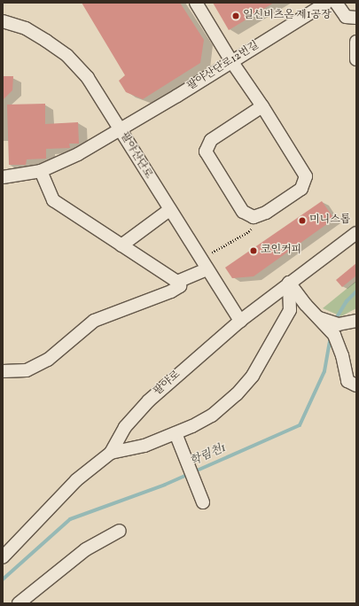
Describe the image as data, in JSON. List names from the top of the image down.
{
  "streets": {
    "street": ["팔야산단로12번길", "팔야산단로", "팔야로"]
  },
  "crossings": [
    ["팔야산단로12번길", "팔야산단로"],
    ["팔야산단로", "팔야로"]
  ],
  "water": ["학림천1"],
  "places": ["일신비츠온 제1공장", "미니스톱", "코인커피"]
}
